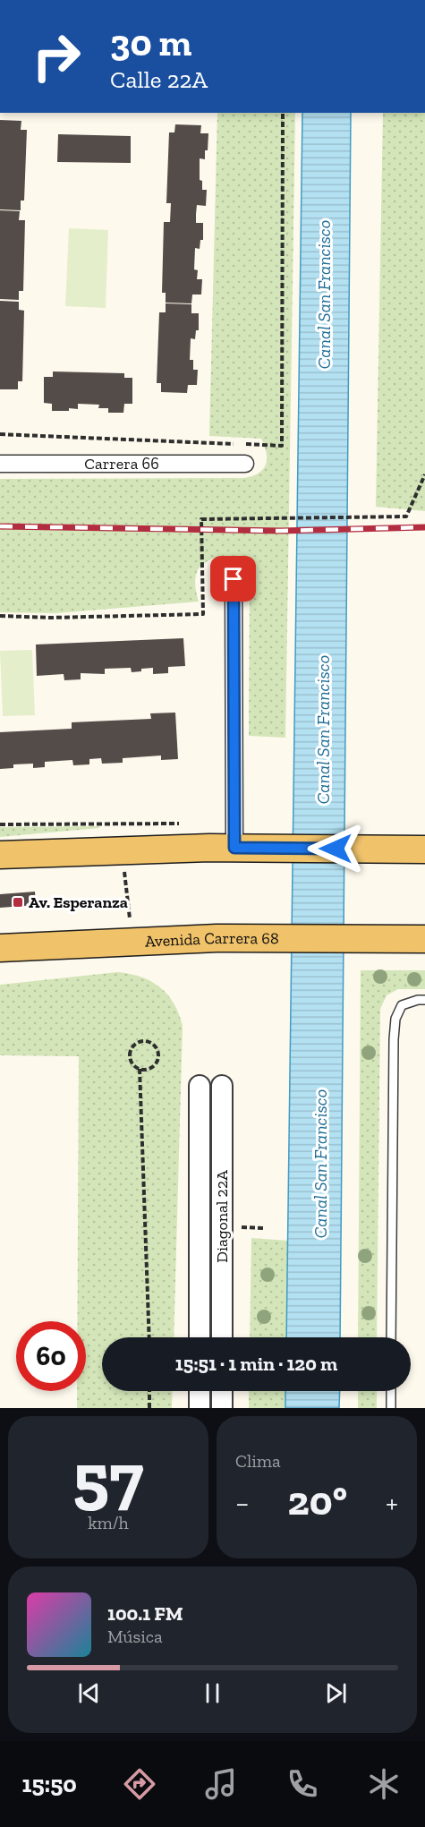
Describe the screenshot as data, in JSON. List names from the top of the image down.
{
  "streets": {
    "main road": ["Avenida Carrera 68"],
    "street": ["Carrera 66", "Diagonal 22A"]
  },
  "water": ["Canal San Francisco"],
  "places": {
    "transit": ["Av. Esperanza"]
  },
  "page": {
    "turn": ["30 m", "Calle 22A"],
    "limit": "60",
    "trip": "15:51 · 1 min · 120 m",
    "tile": [
      ["57", "km/h"],
      "Clima"
    ],
    "heat": ["−", "20°", "+"],
    "song": ["100.1 FM", "Música"],
    "tabs": "15:50"
  }
}
